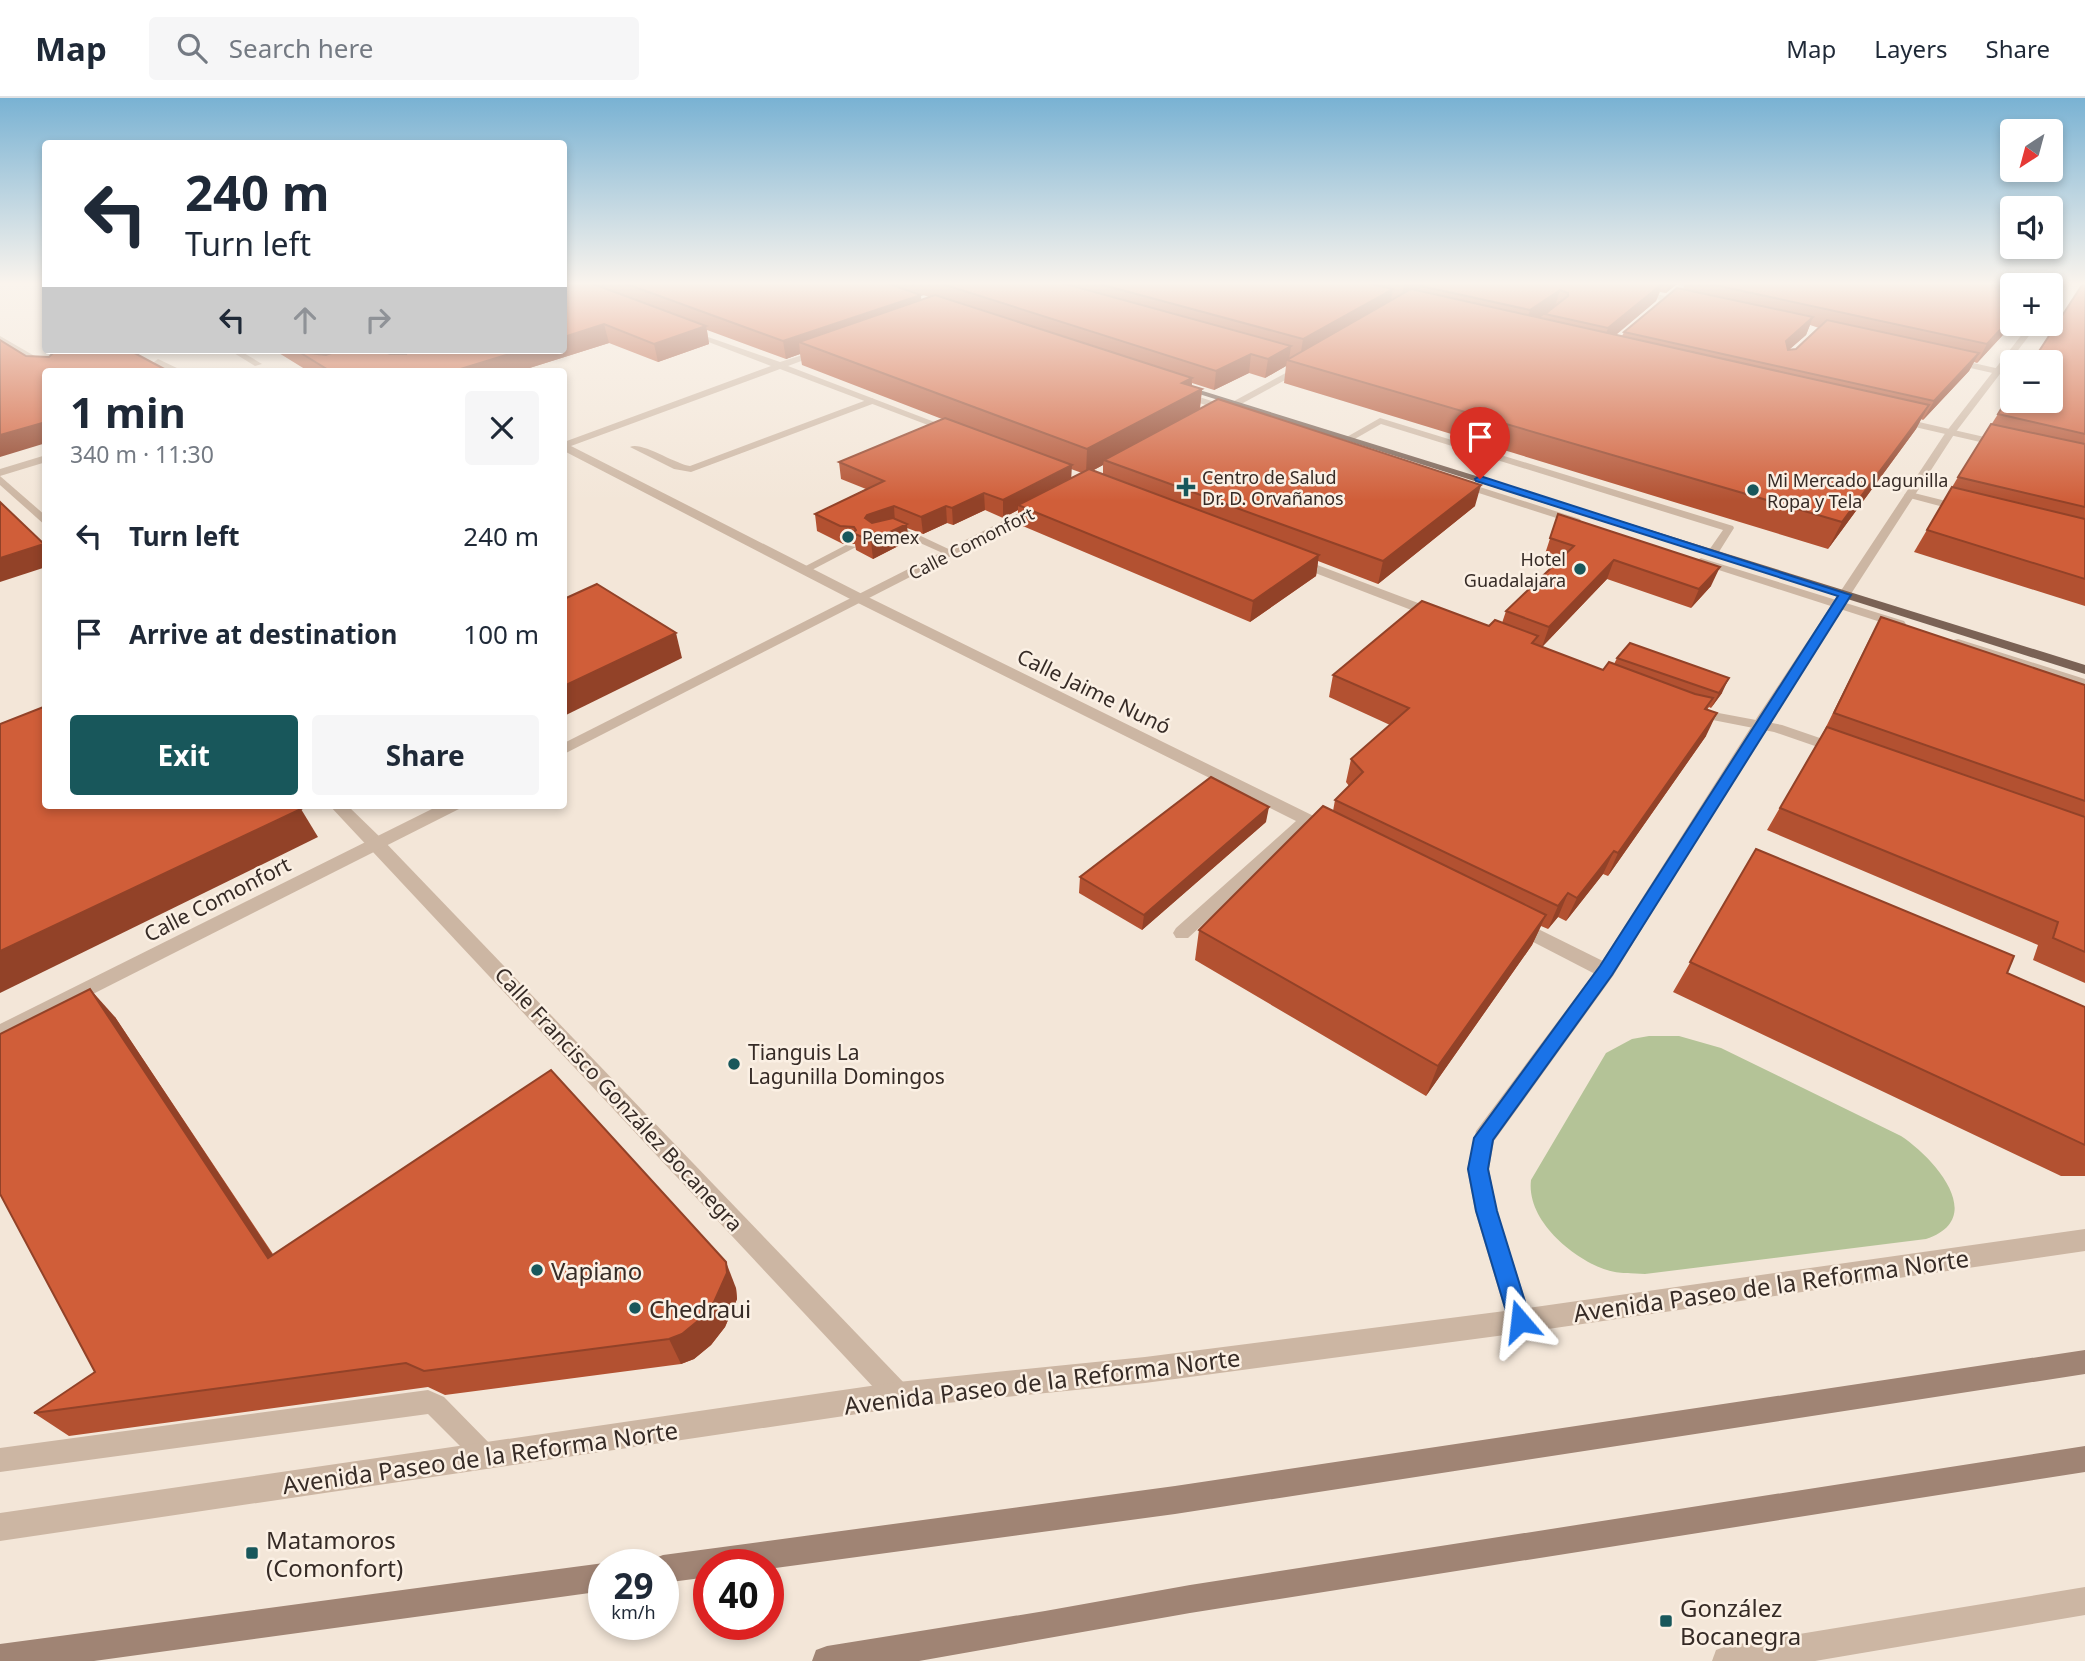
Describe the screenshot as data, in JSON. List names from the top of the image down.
{
  "streets": {
    "street": [
      "Calle Comonfort",
      "Calle Jaime Nunó",
      "Calle Francisco González Bocanegra",
      "Avenida Paseo de la Reforma Norte"
    ]
  },
  "crossings": [
    ["Calle Comonfort", "Calle Jaime Nunó"],
    ["Calle Comonfort", "Calle Francisco González Bocanegra"],
    ["Calle Francisco González Bocanegra", "Avenida Paseo de la Reforma Norte"]
  ],
  "places": {
    "health": ["Centro de Salud Dr. D. Orvañanos"],
    "other": [
      "Mi Mercado Lagunilla Ropa y Tela",
      "Pemex",
      "Hotel Guadalajara",
      "Tianguis La Lagunilla Domingos",
      "Vapiano",
      "Chedraui"
    ],
    "transit": ["Matamoros (Comonfort)", "González Bocanegra"]
  },
  "north": "bottom left",
  "page": {
    "header": "Map",
    "search": "Search here",
    "nav": ["Map", "Layers", "Share"],
    "map_buttons": ["+", "−"],
    "turn": ["240 m", "Turn left"],
    "heading": ["1 min", "340 m · 11:30"],
    "list": [
      {
        "name": "Turn left",
        "value": "240 m"
      },
      {
        "name": "Arrive at destination",
        "value": "100 m"
      }
    ],
    "buttons": ["Exit", "Share"],
    "speed": "29 km/h",
    "limit": "40"
  }
}
